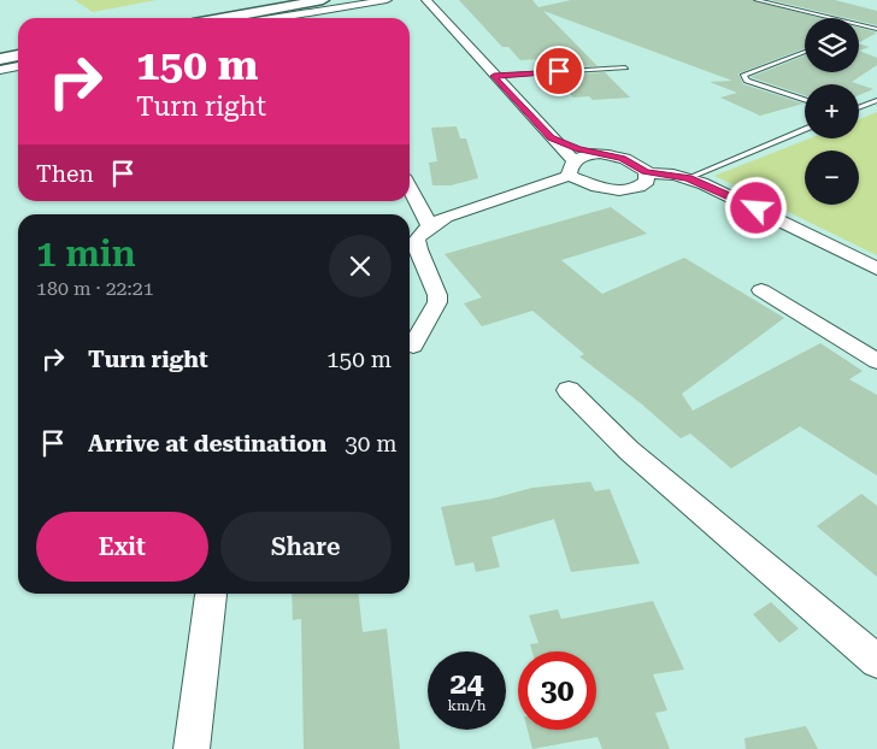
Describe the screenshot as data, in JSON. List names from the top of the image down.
{
  "page": {
    "map_buttons": ["+", "−"],
    "turn": ["150 m", "Turn right"],
    "then": "Then",
    "heading": ["1 min", "180 m · 22:21"],
    "list": [
      {
        "name": "Turn right",
        "value": "150 m"
      },
      {
        "name": "Arrive at destination",
        "value": "30 m"
      }
    ],
    "buttons": ["Exit", "Share"],
    "speed": "24 km/h",
    "limit": "30"
  }
}
